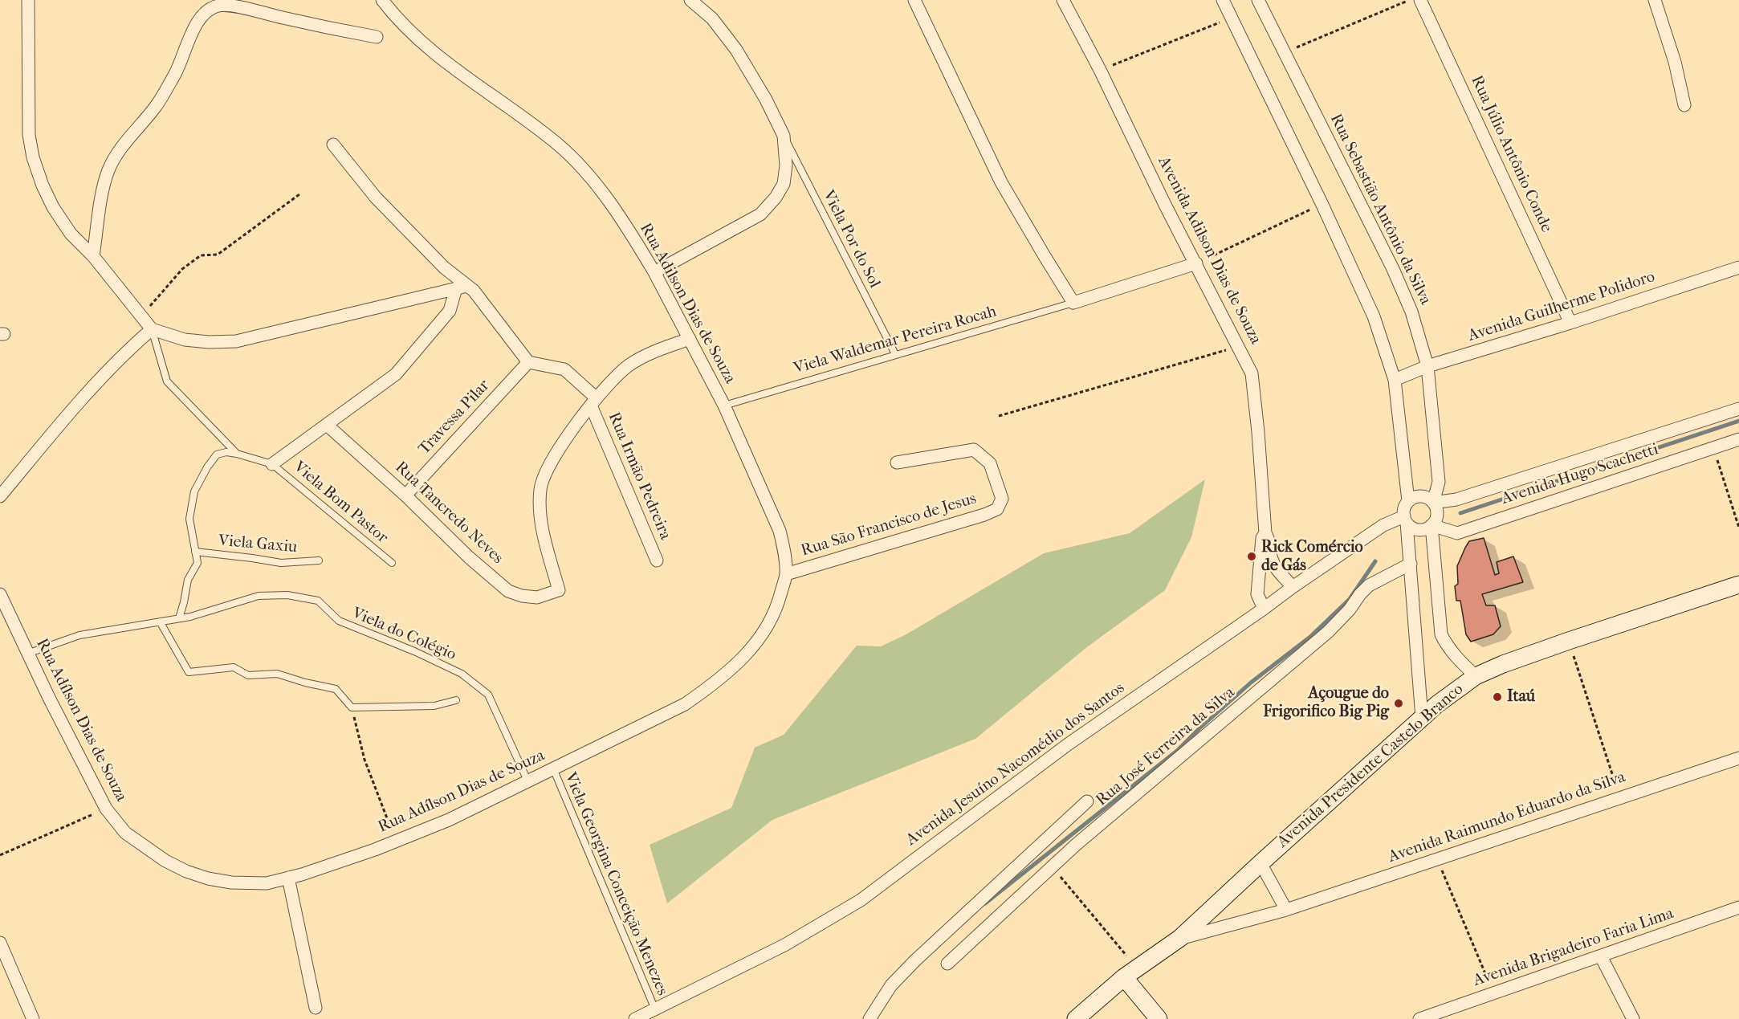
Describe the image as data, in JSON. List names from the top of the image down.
{
  "streets": {
    "street": [
      "Rua Júlio Antônio Conde",
      "Rua Sebastião Antônio da Silva",
      "Avenida Adilson Dias de Souza",
      "Rua Adilson Dias de Souza",
      "Avenida Guilherme Polidoro",
      "Travessa Pilar",
      "Avenida Hugo Scachetti",
      "Rua Irmão Pedreira",
      "Rua Tancredo Neves",
      "Rua São Francisco de Jesus",
      "Rua Adílson Dias de Souza",
      "Rua José Ferreira da Silva",
      "Avenida Jesuíno Nacomédio dos Santos",
      "Avenida Presidente Castelo Branco",
      "Avenida Raimundo Eduardo da Silva",
      "Avenida Brigadeiro Faria Lima"
    ],
    "lane": [
      "Viela Por do Sol",
      "Viela Waldemar Pereira Rocah",
      "Viela Bom Pastor",
      "Viela Gaxiu",
      "Viela do Colégio",
      "Viela Georgina Conceição Menezes"
    ]
  },
  "crossings": [
    ["Rua Júlio Antônio Conde", "Avenida Guilherme Polidoro"],
    ["Rua Sebastião Antônio da Silva", "Avenida Guilherme Polidoro"],
    ["Rua Sebastião Antônio da Silva", "Avenida Hugo Scachetti"],
    ["Rua Sebastião Antônio da Silva", "Avenida Jesuíno Nacomédio dos Santos"],
    ["Viela Por do Sol", "Viela Waldemar Pereira Rocah"],
    ["Avenida Adilson Dias de Souza", "Avenida Jesuíno Nacomédio dos Santos"],
    ["Rua Adilson Dias de Souza", "Viela Waldemar Pereira Rocah"],
    ["Rua Adilson Dias de Souza", "Rua São Francisco de Jesus"],
    ["Rua Adilson Dias de Souza", "Rua Adílson Dias de Souza"],
    ["Travessa Pilar", "Rua Tancredo Neves"],
    ["Avenida Hugo Scachetti", "Avenida Jesuíno Nacomédio dos Santos"],
    ["Rua Irmão Pedreira", "Rua Tancredo Neves"],
    ["Rua São Francisco de Jesus", "Rua Adílson Dias de Souza"],
    ["Viela do Colégio", "Rua Adílson Dias de Souza"],
    ["Rua Adílson Dias de Souza", "Viela Georgina Conceição Menezes"],
    ["Avenida Jesuíno Nacomédio dos Santos", "Viela Georgina Conceição Menezes"],
    ["Avenida Presidente Castelo Branco", "Avenida Raimundo Eduardo da Silva"]
  ],
  "places": ["Rick Comércio de Gás", "Itaú", "Açougue do Frigorifico Big Pig"]
}
